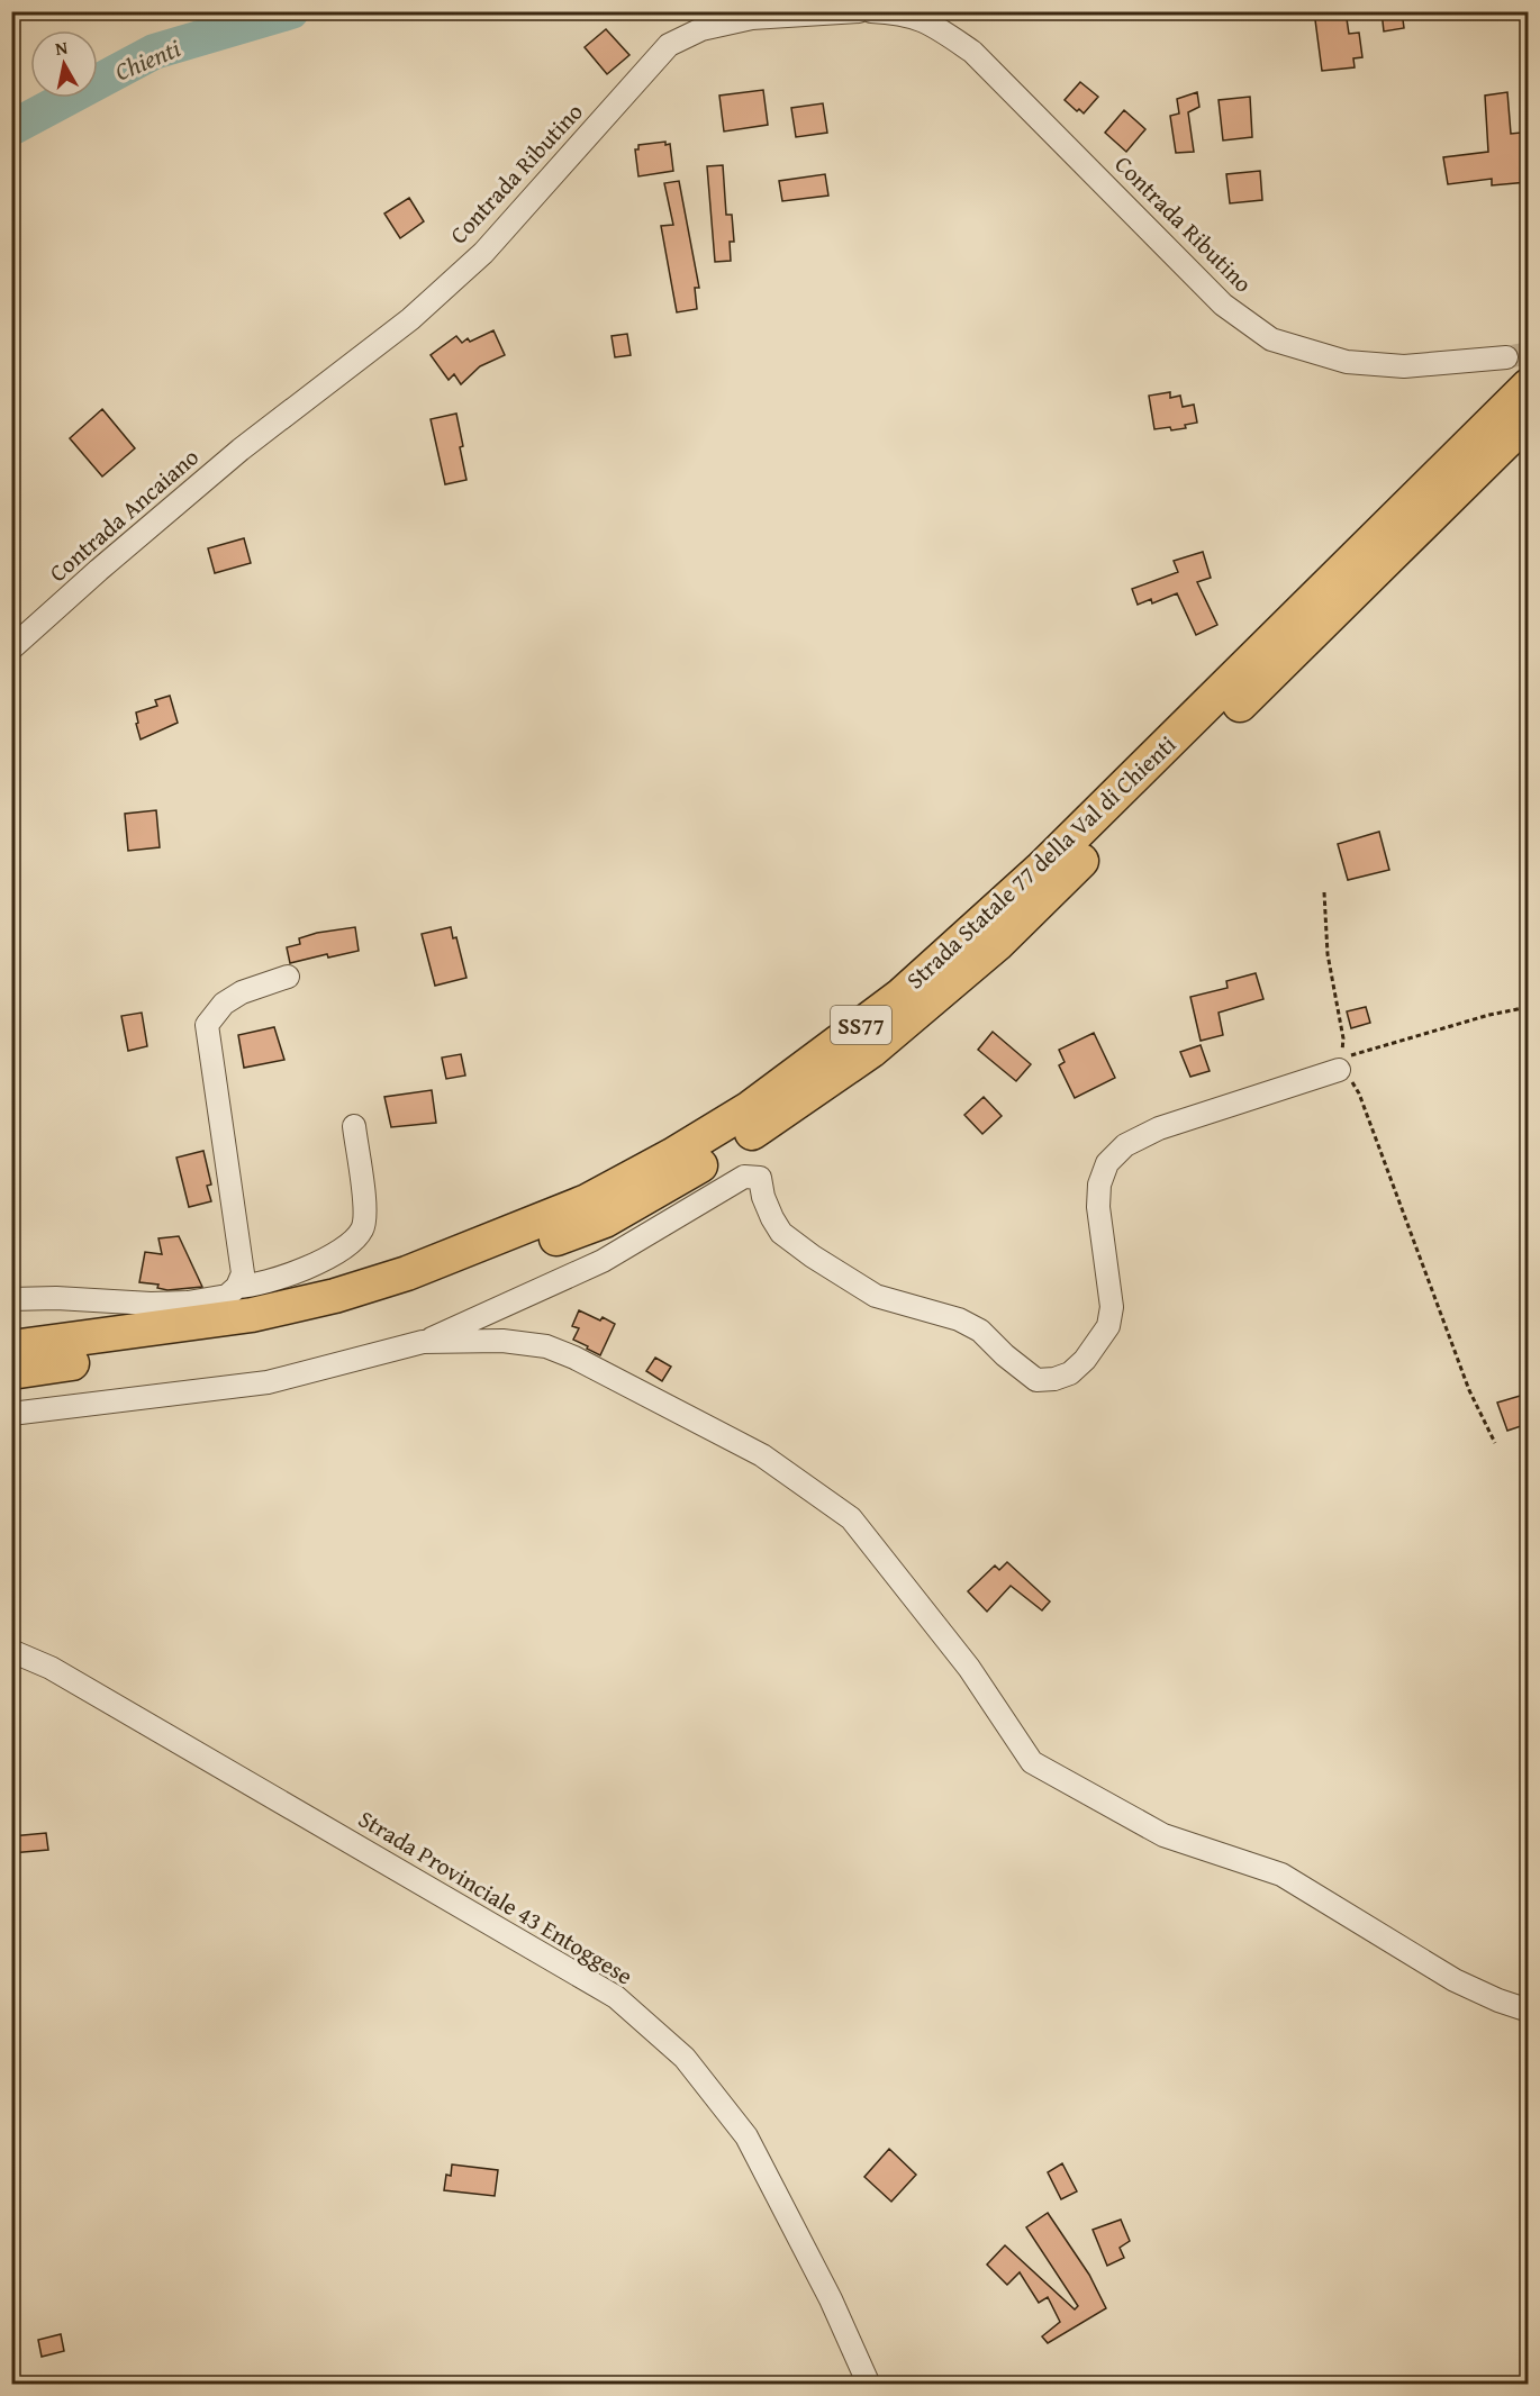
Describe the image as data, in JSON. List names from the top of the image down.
{
  "streets": {
    "highway": ["Strada Statale 77 della Val di Chienti", "SS77"],
    "street": ["Contrada Ributino", "Contrada Ancaiano", "Strada Provinciale 43 Entoggese"]
  },
  "crossings": [
    ["Contrada Ributino", "Contrada Ancaiano"]
  ],
  "water": ["Chienti"],
  "north": "top"
}
